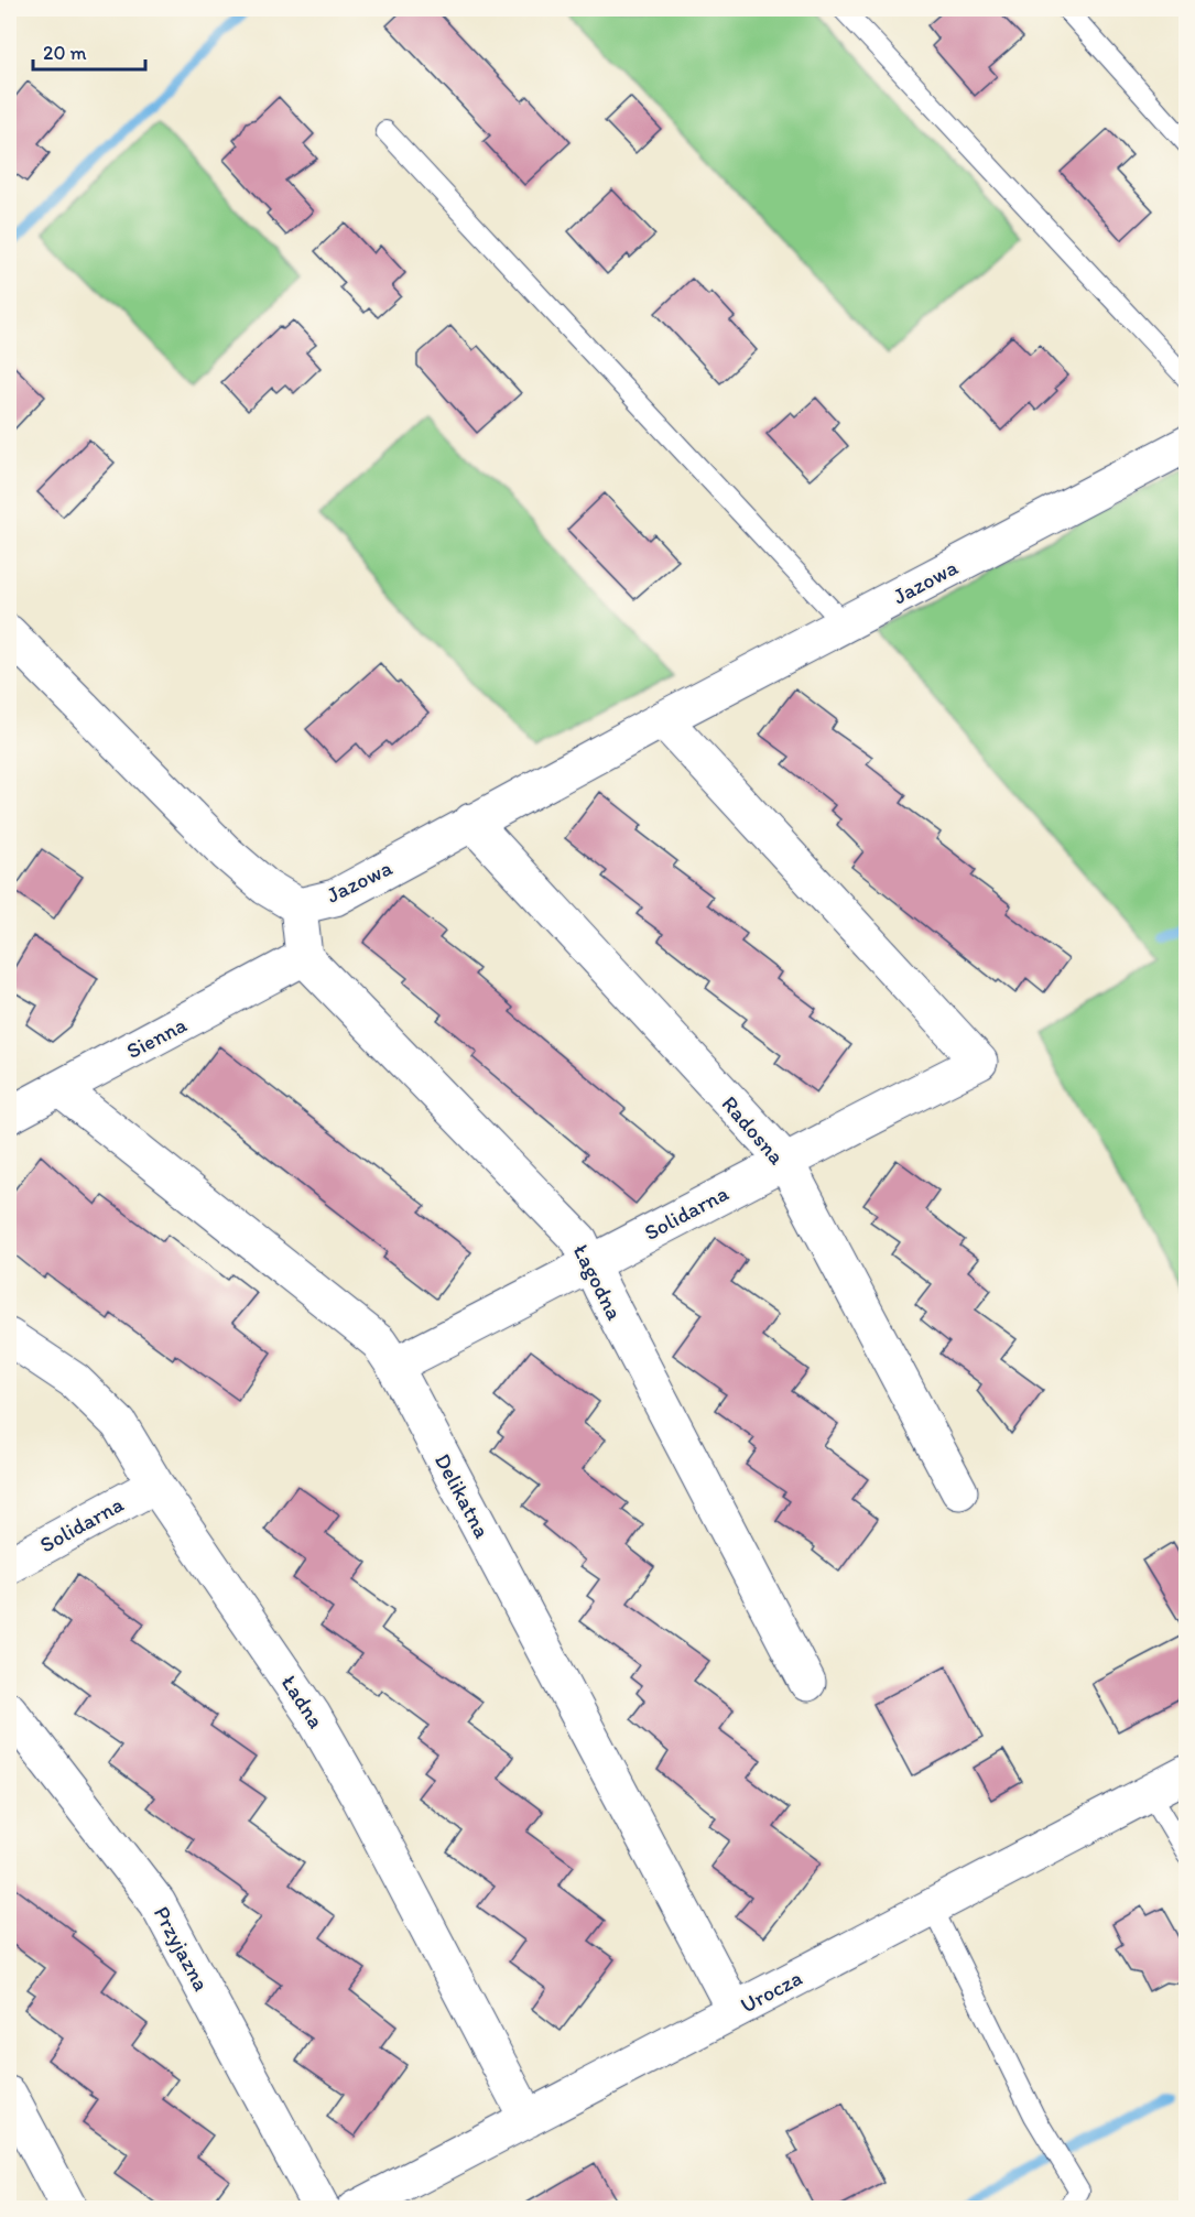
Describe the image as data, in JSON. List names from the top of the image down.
{
  "streets": {
    "street": [
      "Jazowa",
      "Sienna",
      "Radosna",
      "Solidarna",
      "Łagodna",
      "Delikatna",
      "Ładna",
      "Przyjazna",
      "Urocza"
    ]
  },
  "crossings": [
    ["Jazowa", "Radosna"],
    ["Jazowa", "Solidarna"],
    ["Sienna", "Łagodna"],
    ["Sienna", "Delikatna"],
    ["Radosna", "Solidarna"],
    ["Solidarna", "Łagodna"],
    ["Solidarna", "Delikatna"],
    ["Solidarna", "Ładna"],
    ["Delikatna", "Urocza"],
    ["Ładna", "Urocza"]
  ],
  "scale_bar": "20 m"
}
